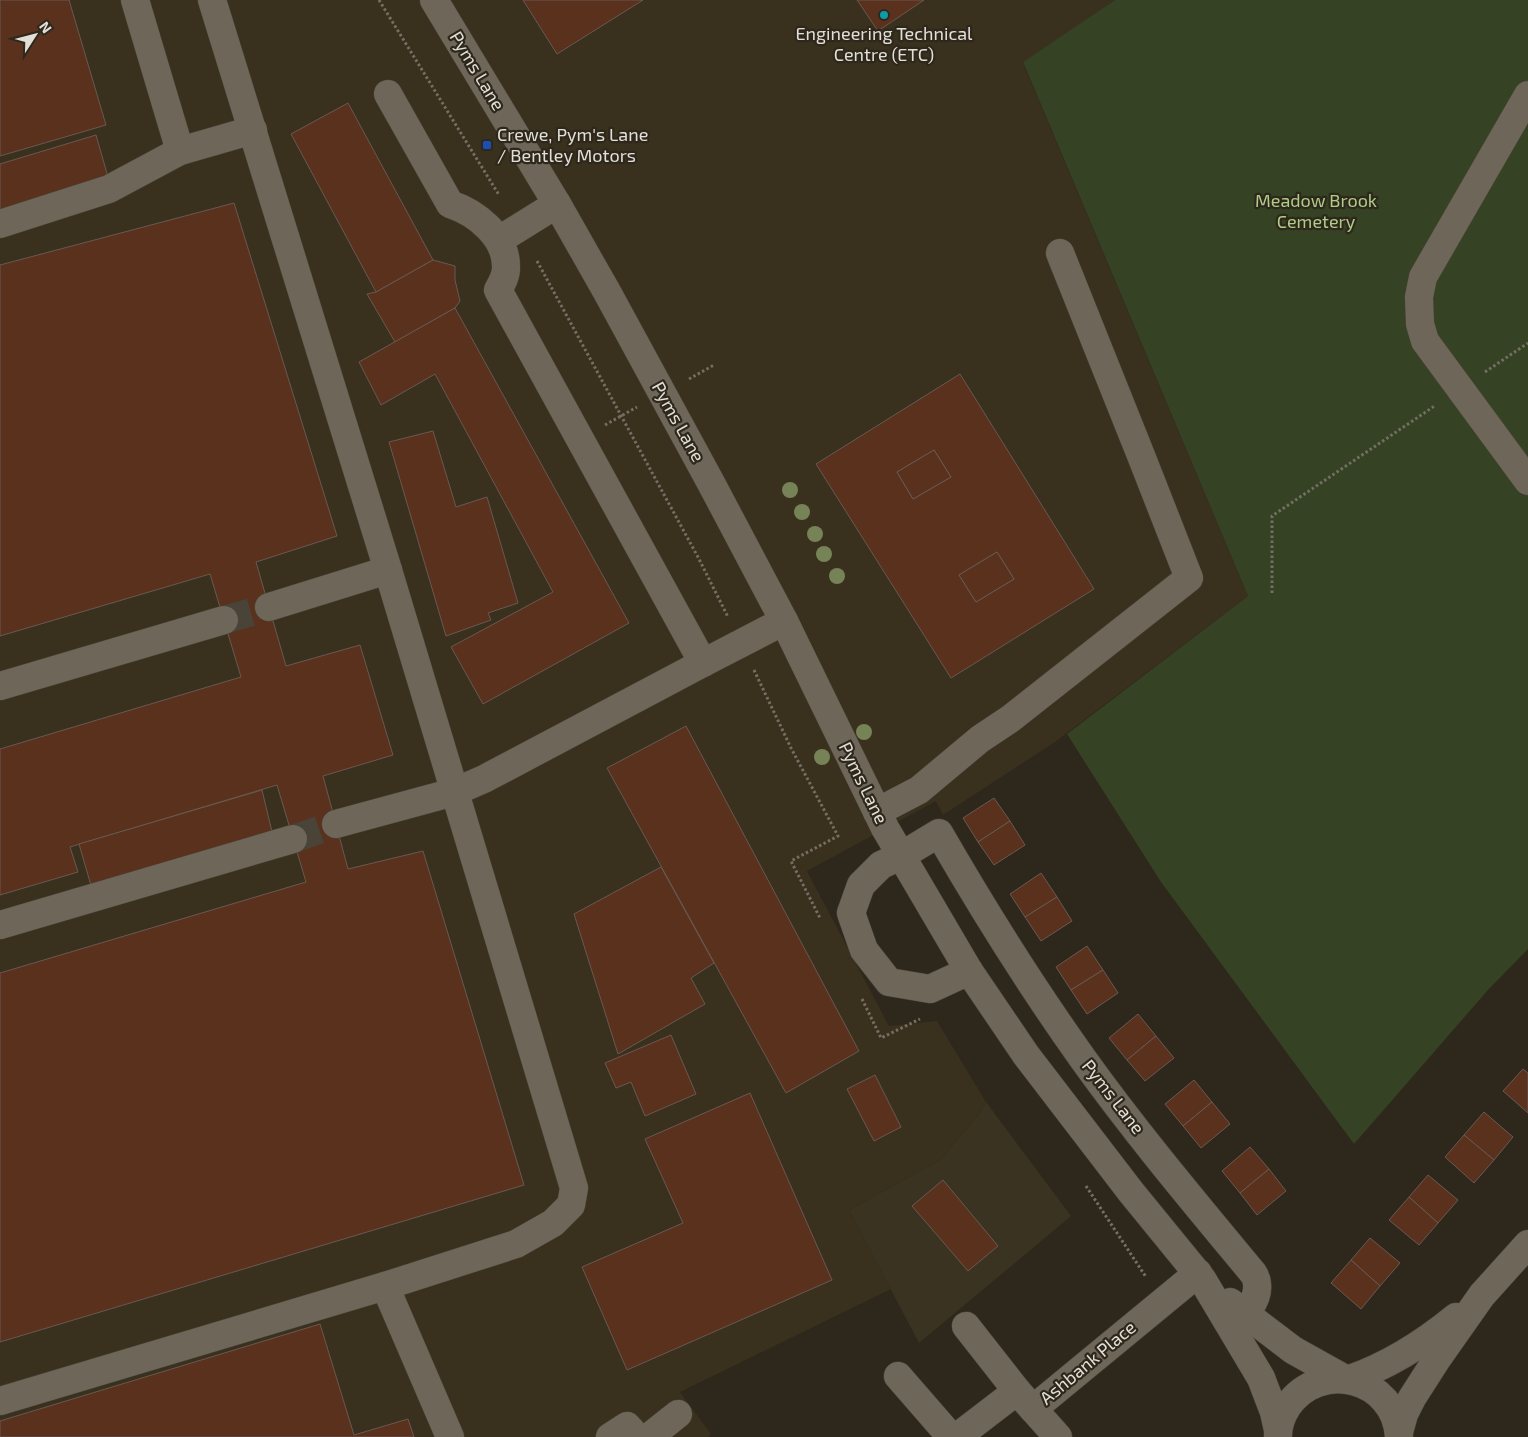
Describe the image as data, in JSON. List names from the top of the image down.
{
  "streets": {
    "street": ["Pyms Lane", "Ashbank Place"]
  },
  "crossings": [
    ["Pyms Lane", "Ashbank Place"]
  ],
  "parks": ["Meadow Brook Cemetery"],
  "places": {
    "other": ["Engineering Technical Centre (ETC)"],
    "transit": ["Crewe, Pym's Lane / Bentley Motors"]
  },
  "north": "top right"
}
